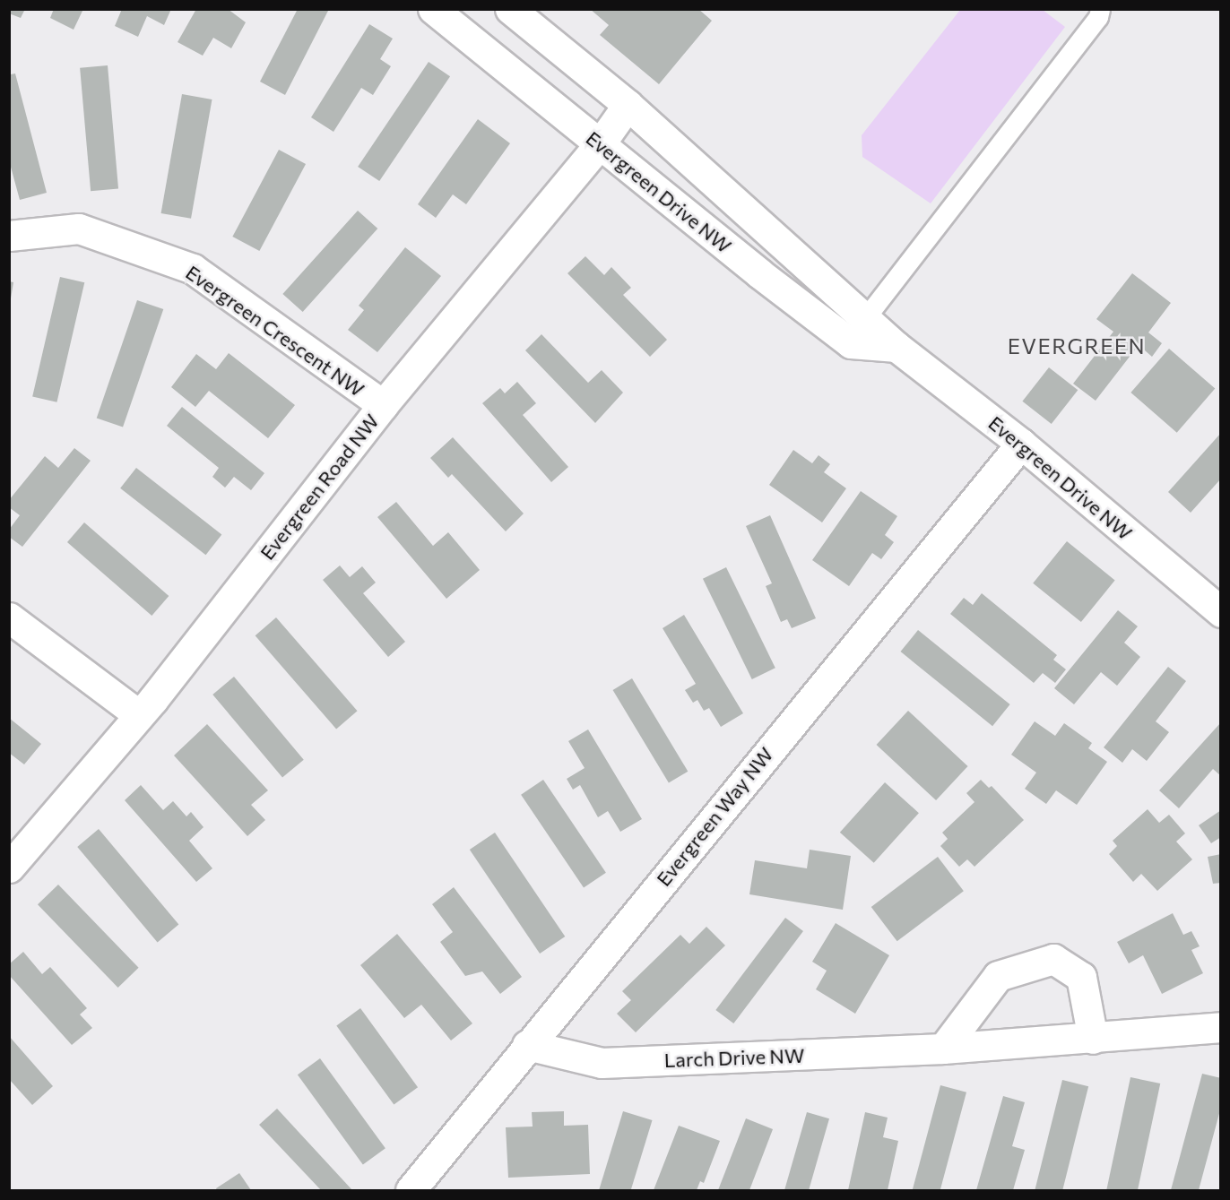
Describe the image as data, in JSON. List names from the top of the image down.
{
  "streets": {
    "street": [
      "Evergreen Drive NW",
      "Evergreen Crescent NW",
      "Evergreen Road NW",
      "Evergreen Way NW",
      "Larch Drive NW"
    ]
  },
  "crossings": [
    ["Evergreen Drive NW", "Evergreen Road NW"],
    ["Evergreen Drive NW", "Evergreen Way NW"],
    ["Evergreen Crescent NW", "Evergreen Road NW"],
    ["Evergreen Way NW", "Larch Drive NW"]
  ],
  "districts": ["EVERGREEN"]
}
